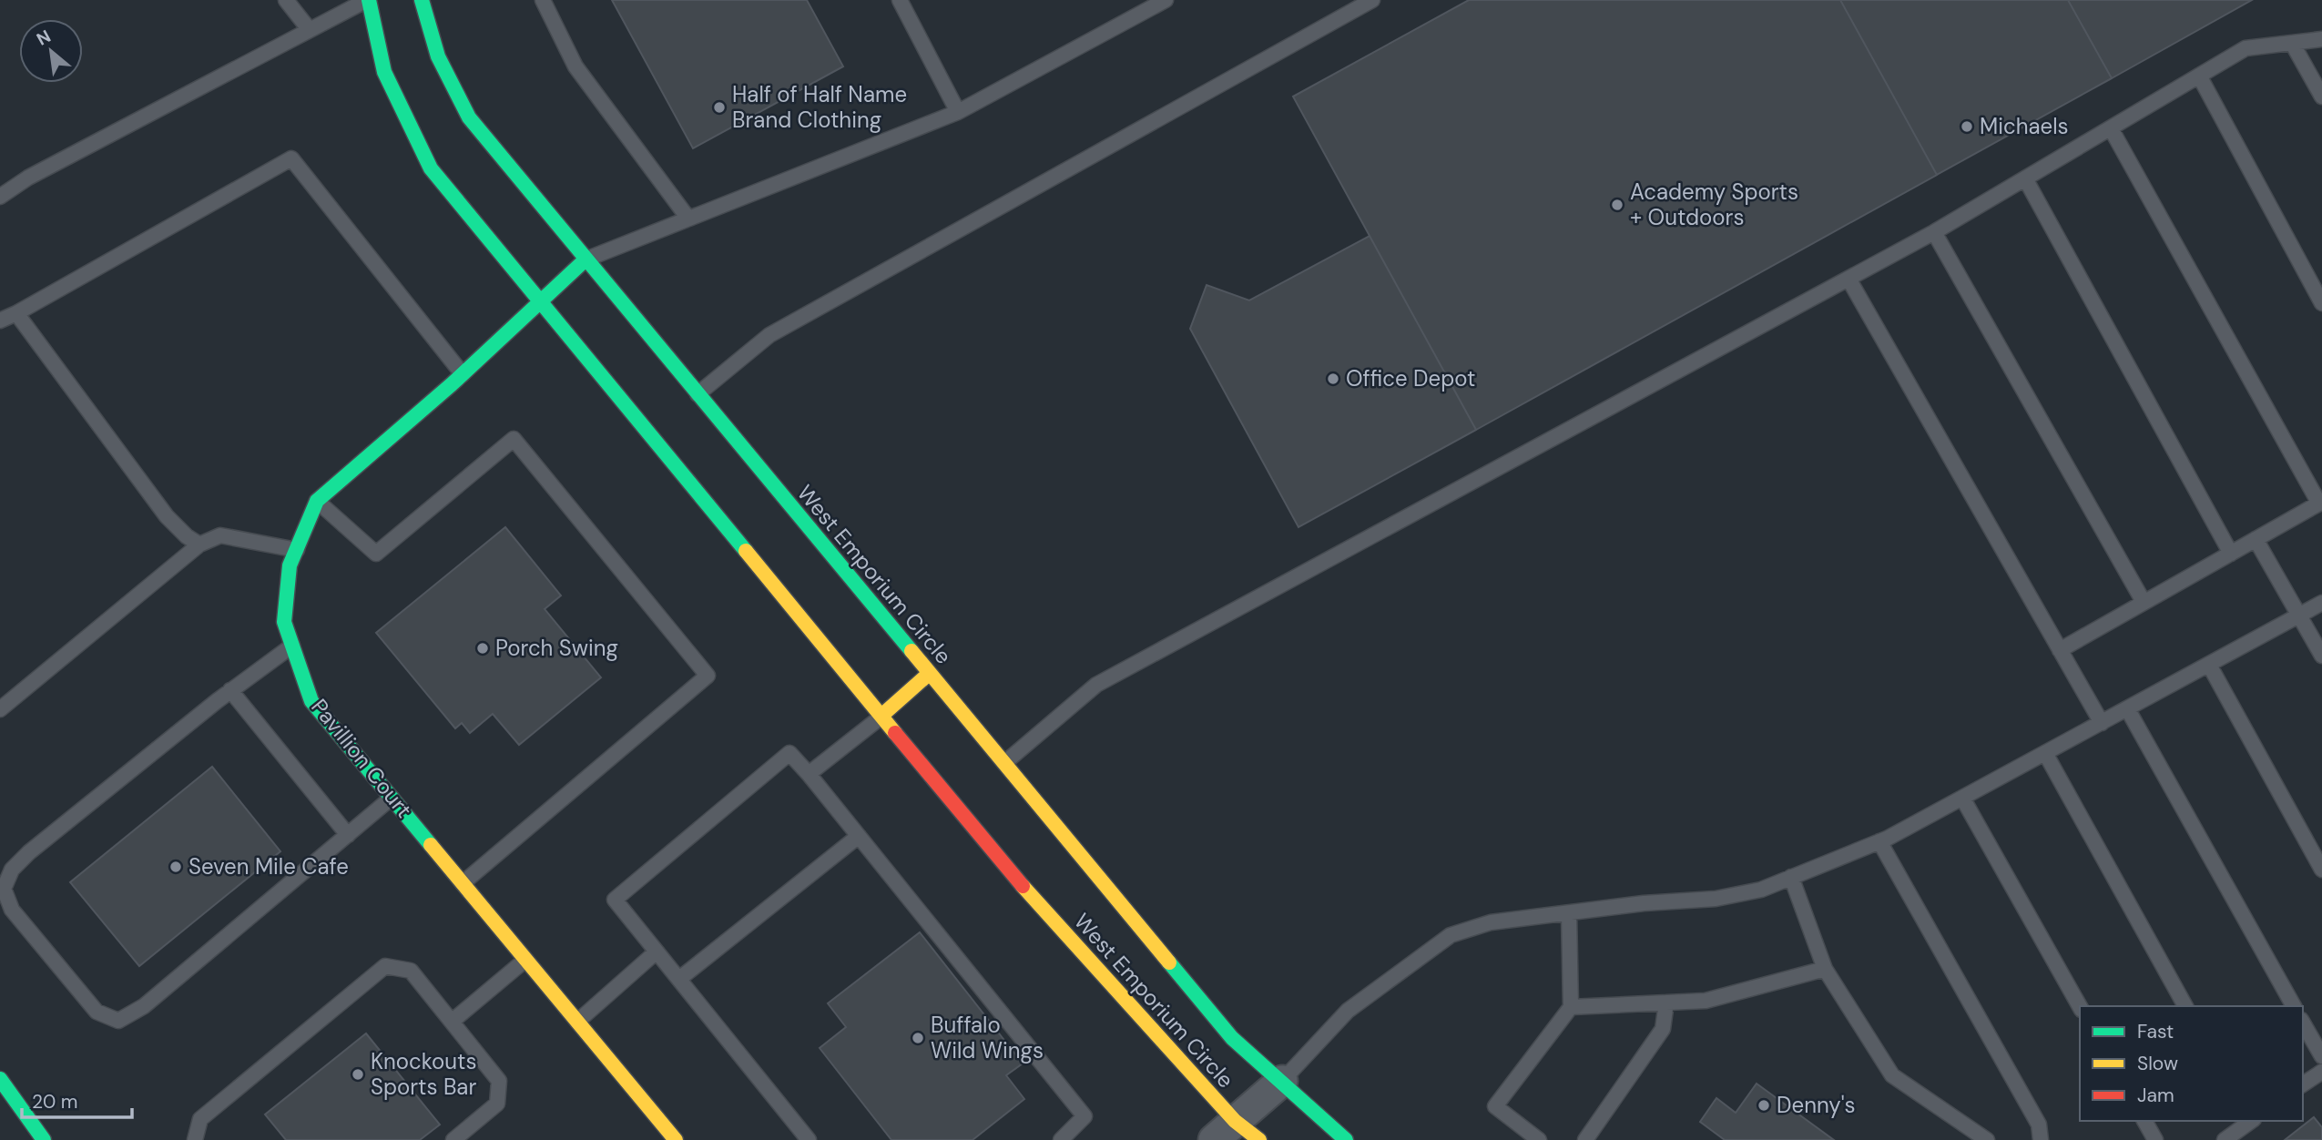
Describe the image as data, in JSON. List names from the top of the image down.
{
  "streets": {
    "street": ["West Emporium Circle", "Pavillion Court"]
  },
  "crossings": [
    ["West Emporium Circle", "Pavillion Court"]
  ],
  "places": [
    "Half of Half Name Brand Clothing",
    "Michaels",
    "Academy Sports + Outdoors",
    "Office Depot",
    "Porch Swing",
    "Seven Mile Cafe",
    "Buffalo Wild Wings",
    "Knockouts Sports Bar",
    "Denny's"
  ],
  "legend": ["Fast", "Slow", "Jam"],
  "scale_bar": "20 m",
  "north": "top left"
}
